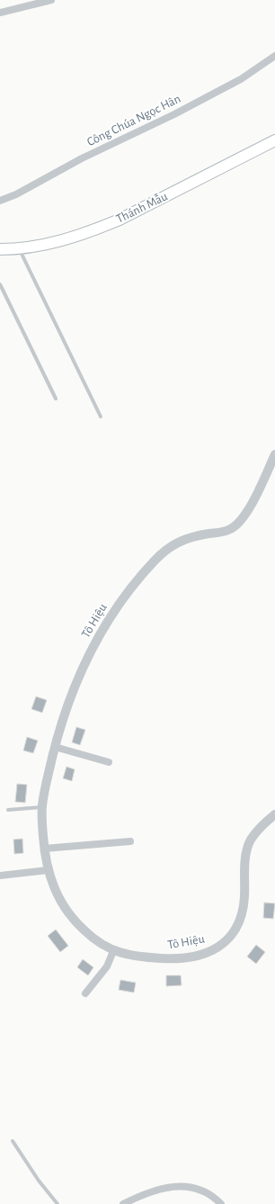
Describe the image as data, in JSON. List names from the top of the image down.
{
  "streets": {
    "main road": ["Thánh Mẫu"],
    "street": ["Công Chúa Ngọc Hân", "Tô Hiệu"]
  }
}
